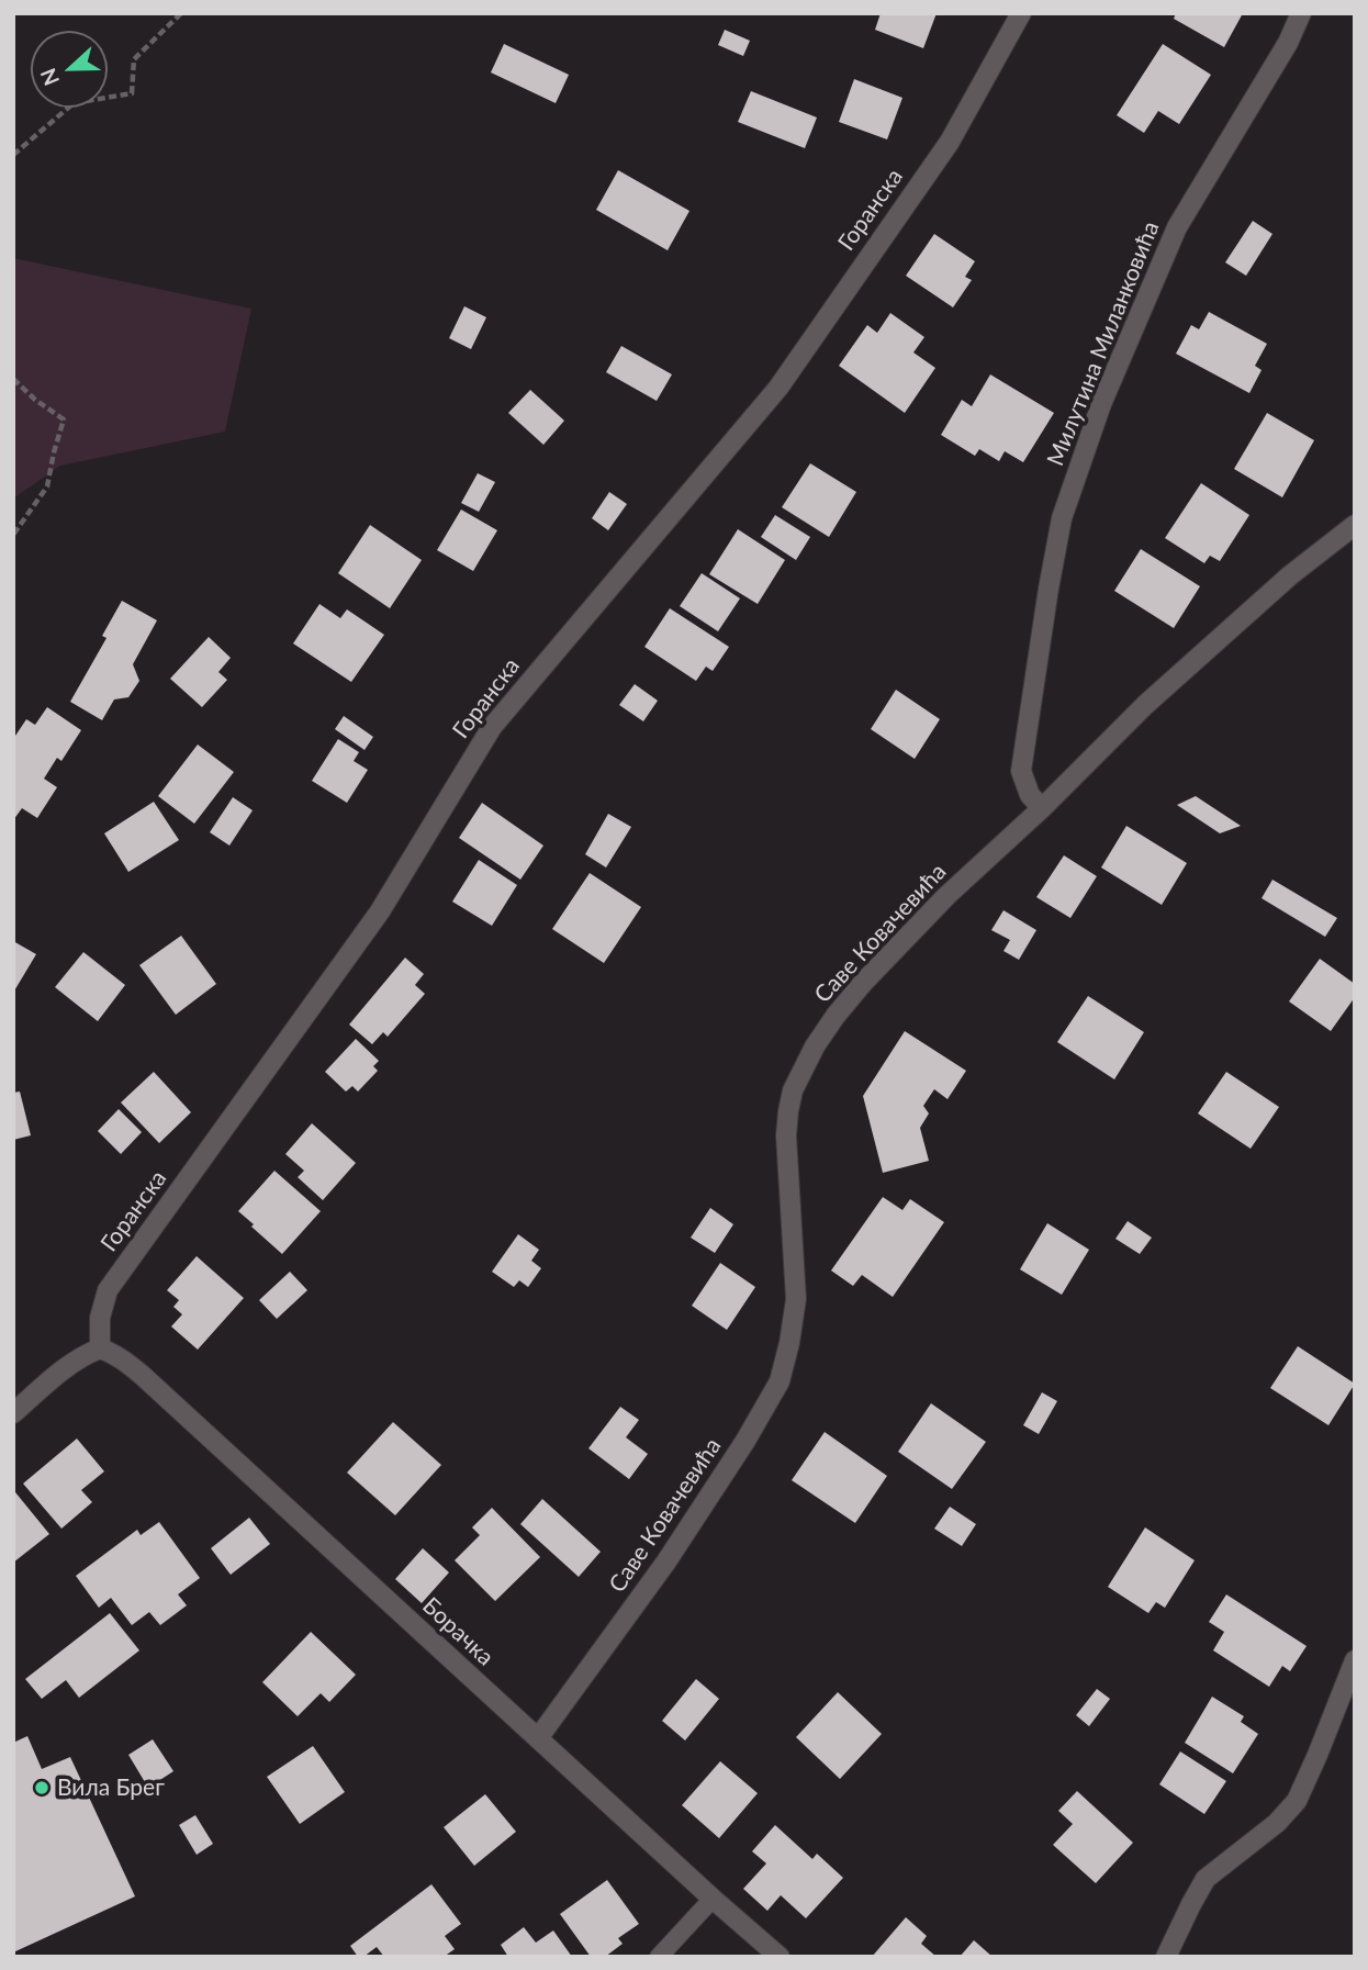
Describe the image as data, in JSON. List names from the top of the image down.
{
  "streets": {
    "street": [
      "Горанска",
      "Милутина Миланковића",
      "Саве Ковачевића",
      "Борачка"
    ]
  },
  "crossings": [
    ["Горанска", "Борачка"],
    ["Милутина Миланковића", "Саве Ковачевића"],
    ["Саве Ковачевића", "Борачка"]
  ],
  "places": ["Вила Брег"],
  "north": "left"
}
